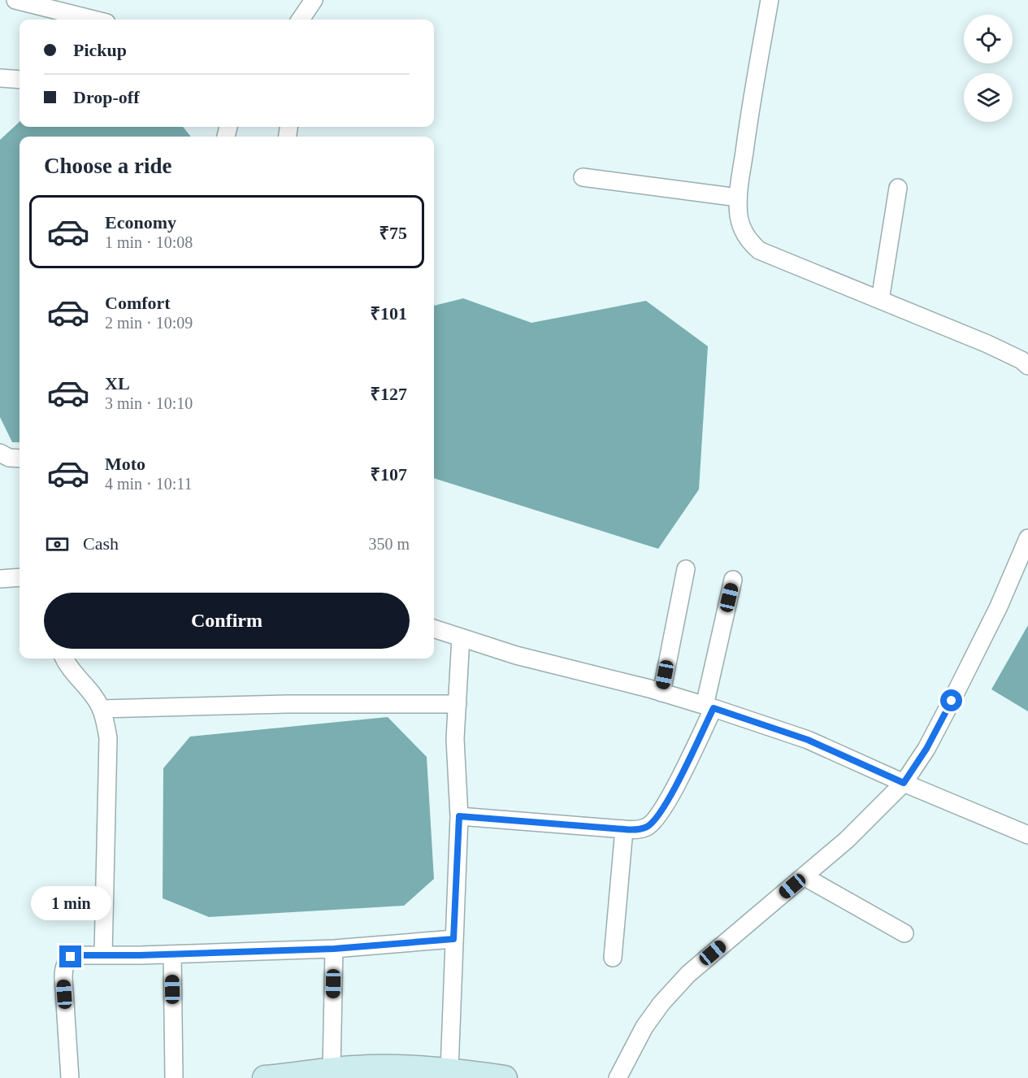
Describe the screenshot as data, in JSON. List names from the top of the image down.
{
  "page": {
    "banner": ["Pickup", "Drop-off"],
    "heading": "Choose a ride",
    "list": [
      {
        "name": "Economy",
        "note": "1 min · 10:08",
        "value": "₹75"
      },
      {
        "name": "Comfort",
        "note": "2 min · 10:09",
        "value": "₹101"
      },
      {
        "name": "XL",
        "note": "3 min · 10:10",
        "value": "₹127"
      },
      {
        "name": "Moto",
        "note": "4 min · 10:11",
        "value": "₹107"
      }
    ],
    "pay": ["Cash", "350 m"],
    "buttons": "Confirm",
    "bubble": "1 min"
  }
}
